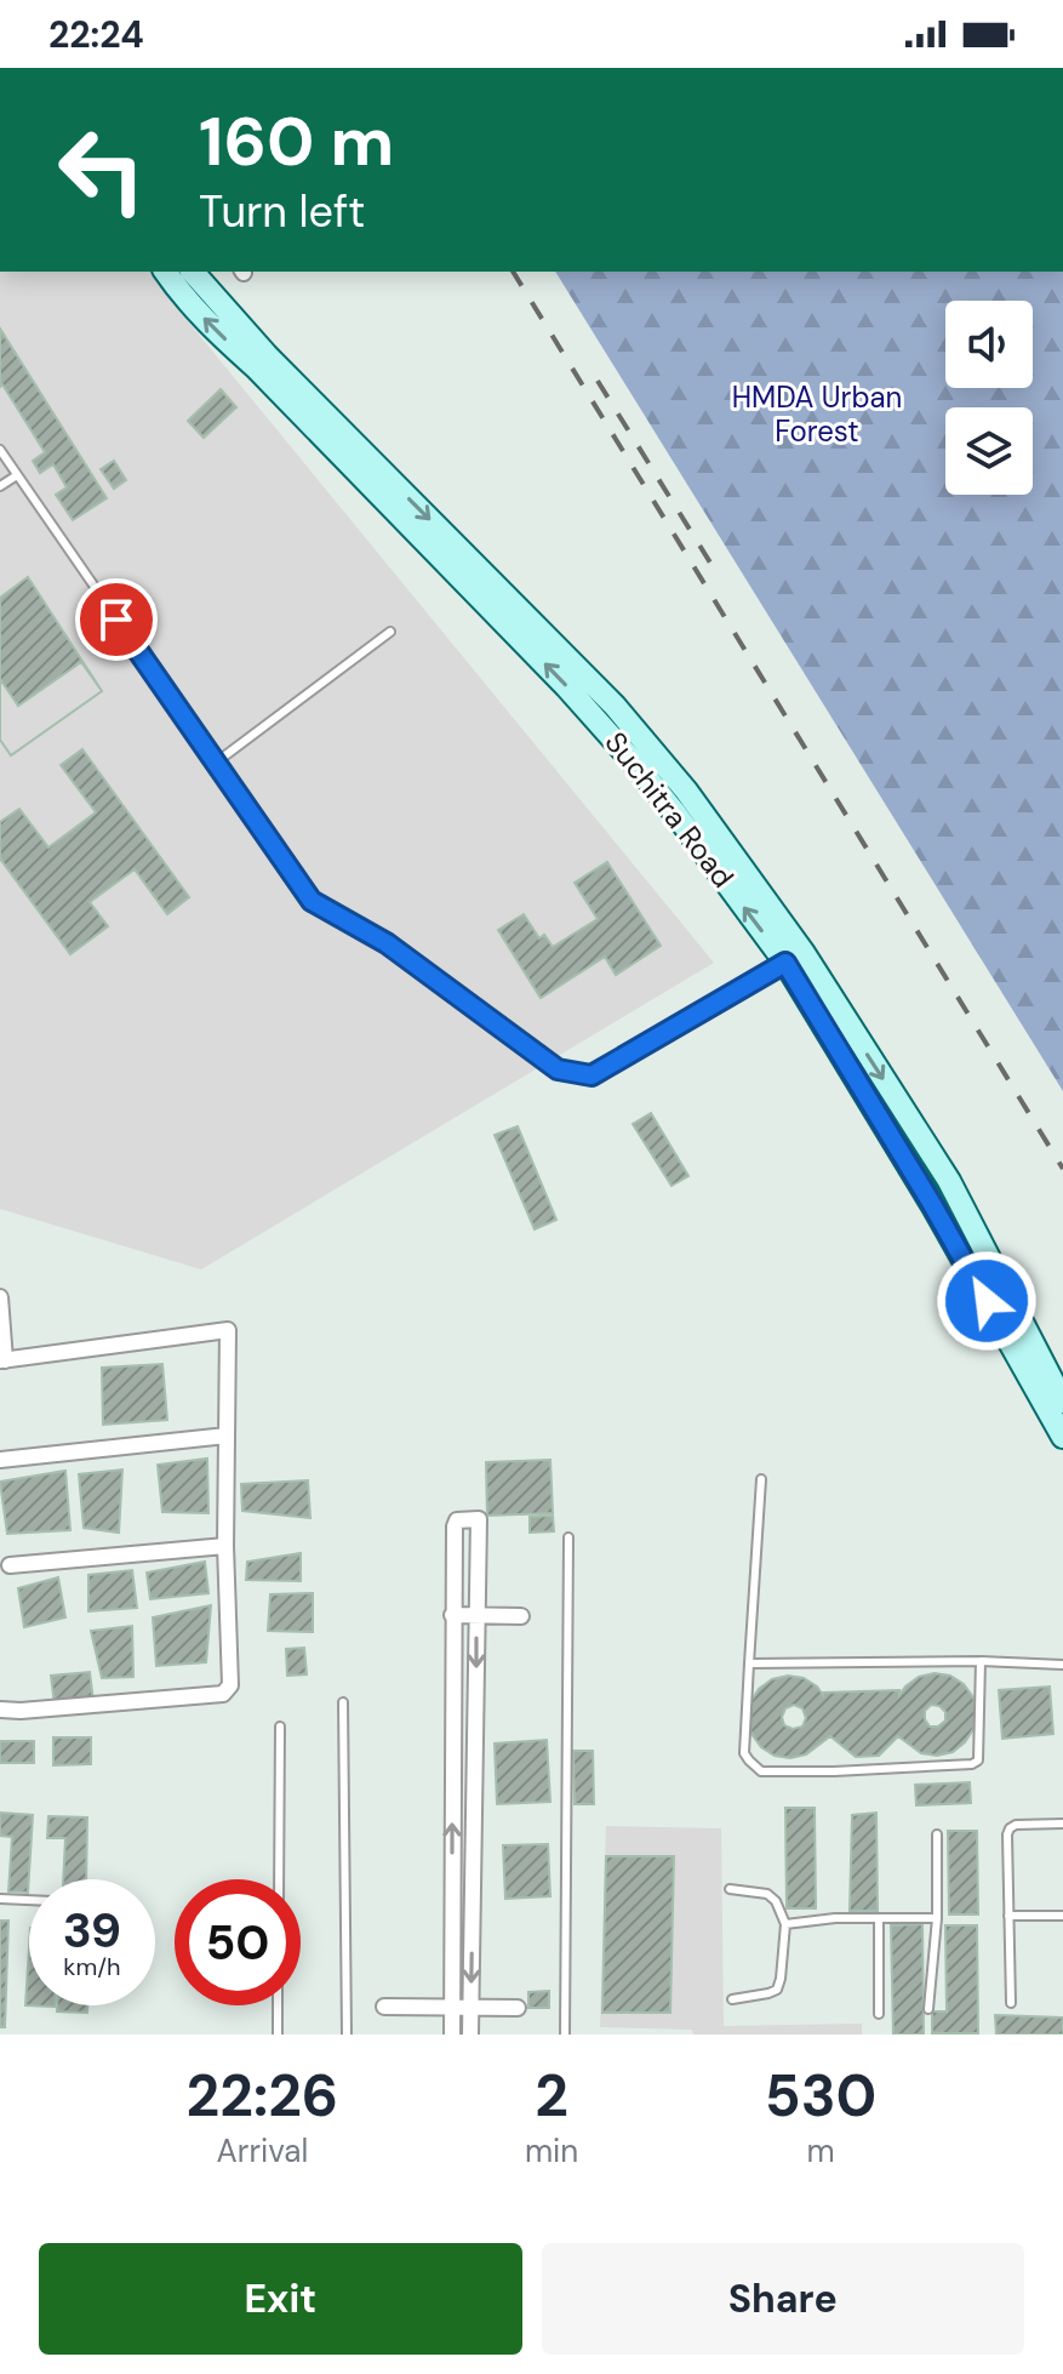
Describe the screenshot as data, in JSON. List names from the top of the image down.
{
  "streets": {
    "main road": ["Suchitra Road"]
  },
  "parks": ["HMDA Urban Forest"],
  "page": {
    "status": "22:24",
    "turn": ["160 m", "Turn left"],
    "speed": "39 km/h",
    "limit": "50",
    "eta": [
      "22:26",
      "Arrival",
      "2",
      "min",
      "530",
      "m"
    ],
    "buttons": ["Exit", "Share"]
  }
}
